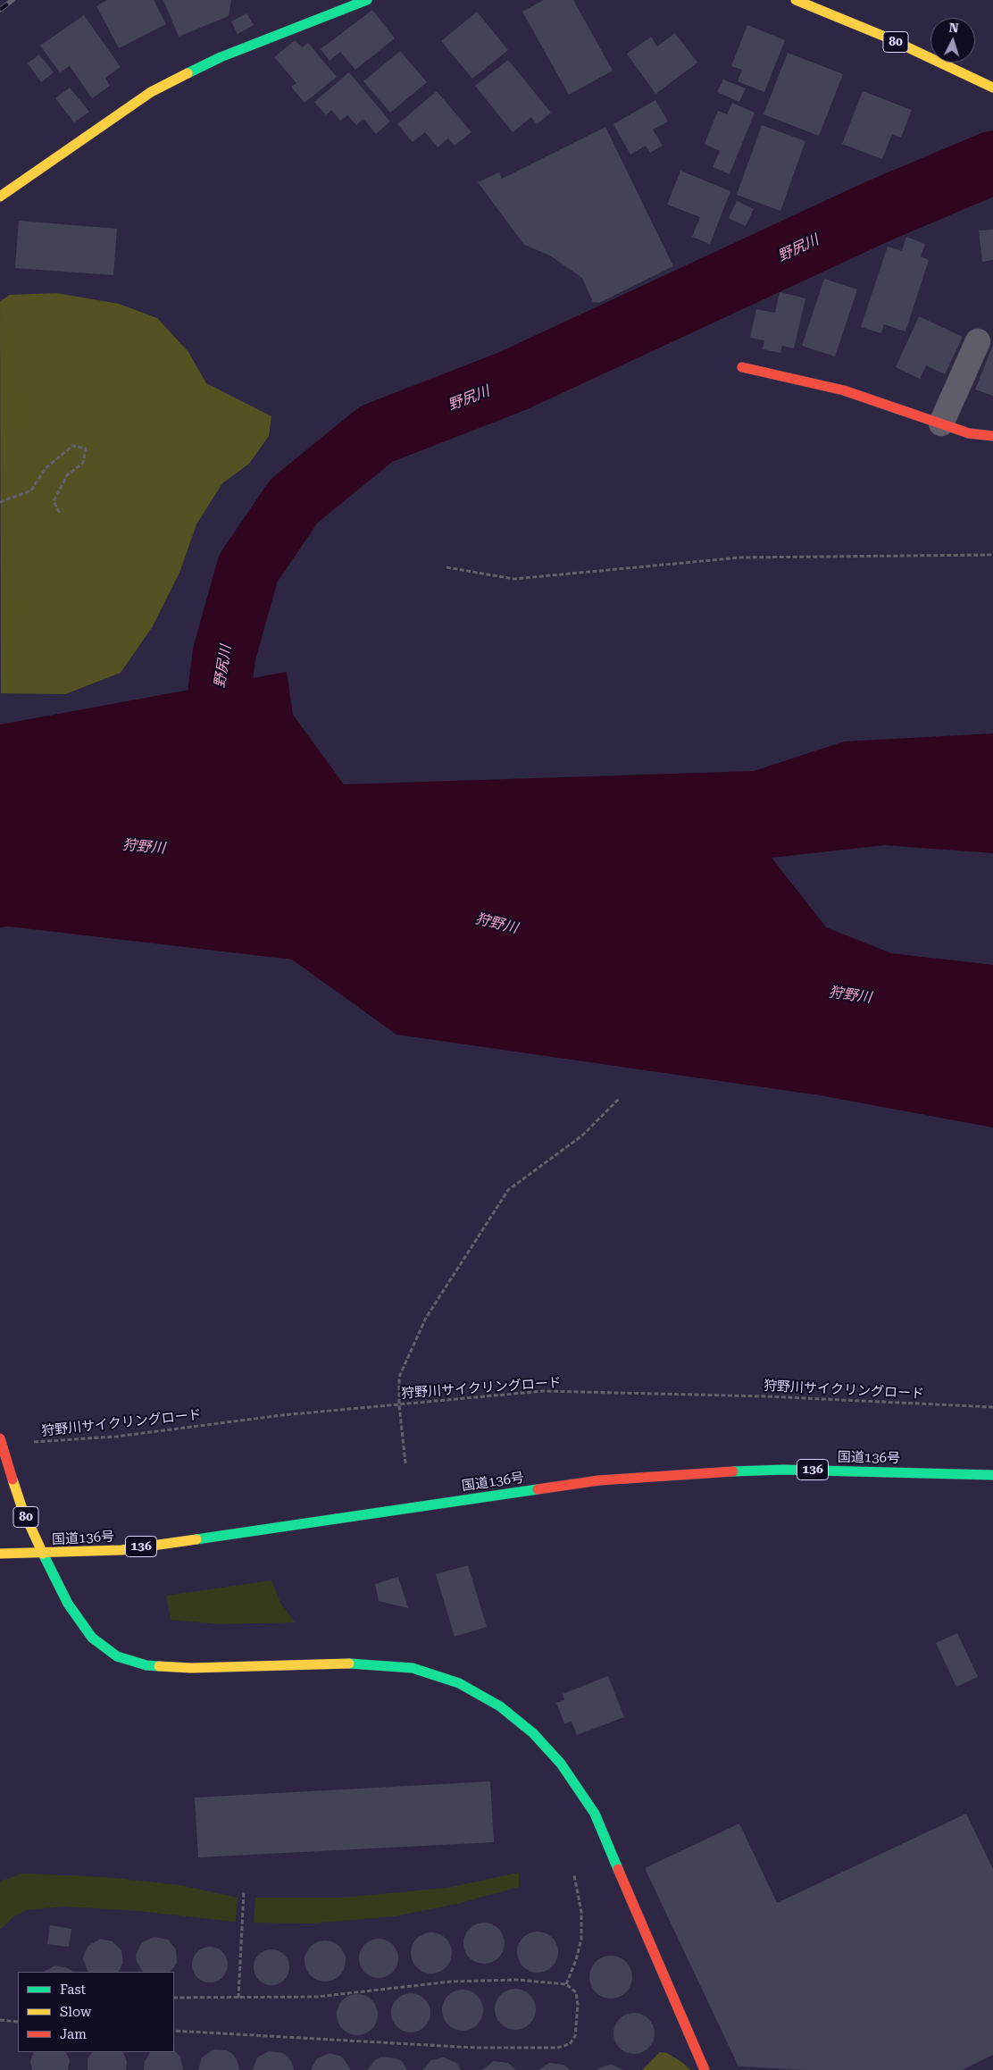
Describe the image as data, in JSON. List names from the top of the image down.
{
  "streets": {
    "main road": ["80", "国道136号", "136"],
    "path": ["狩野川サイクリングロード"]
  },
  "crossings": [
    ["80", "国道136号"]
  ],
  "water": ["野尻川", "狩野川"],
  "legend": ["Fast", "Slow", "Jam"],
  "north": "top"
}
